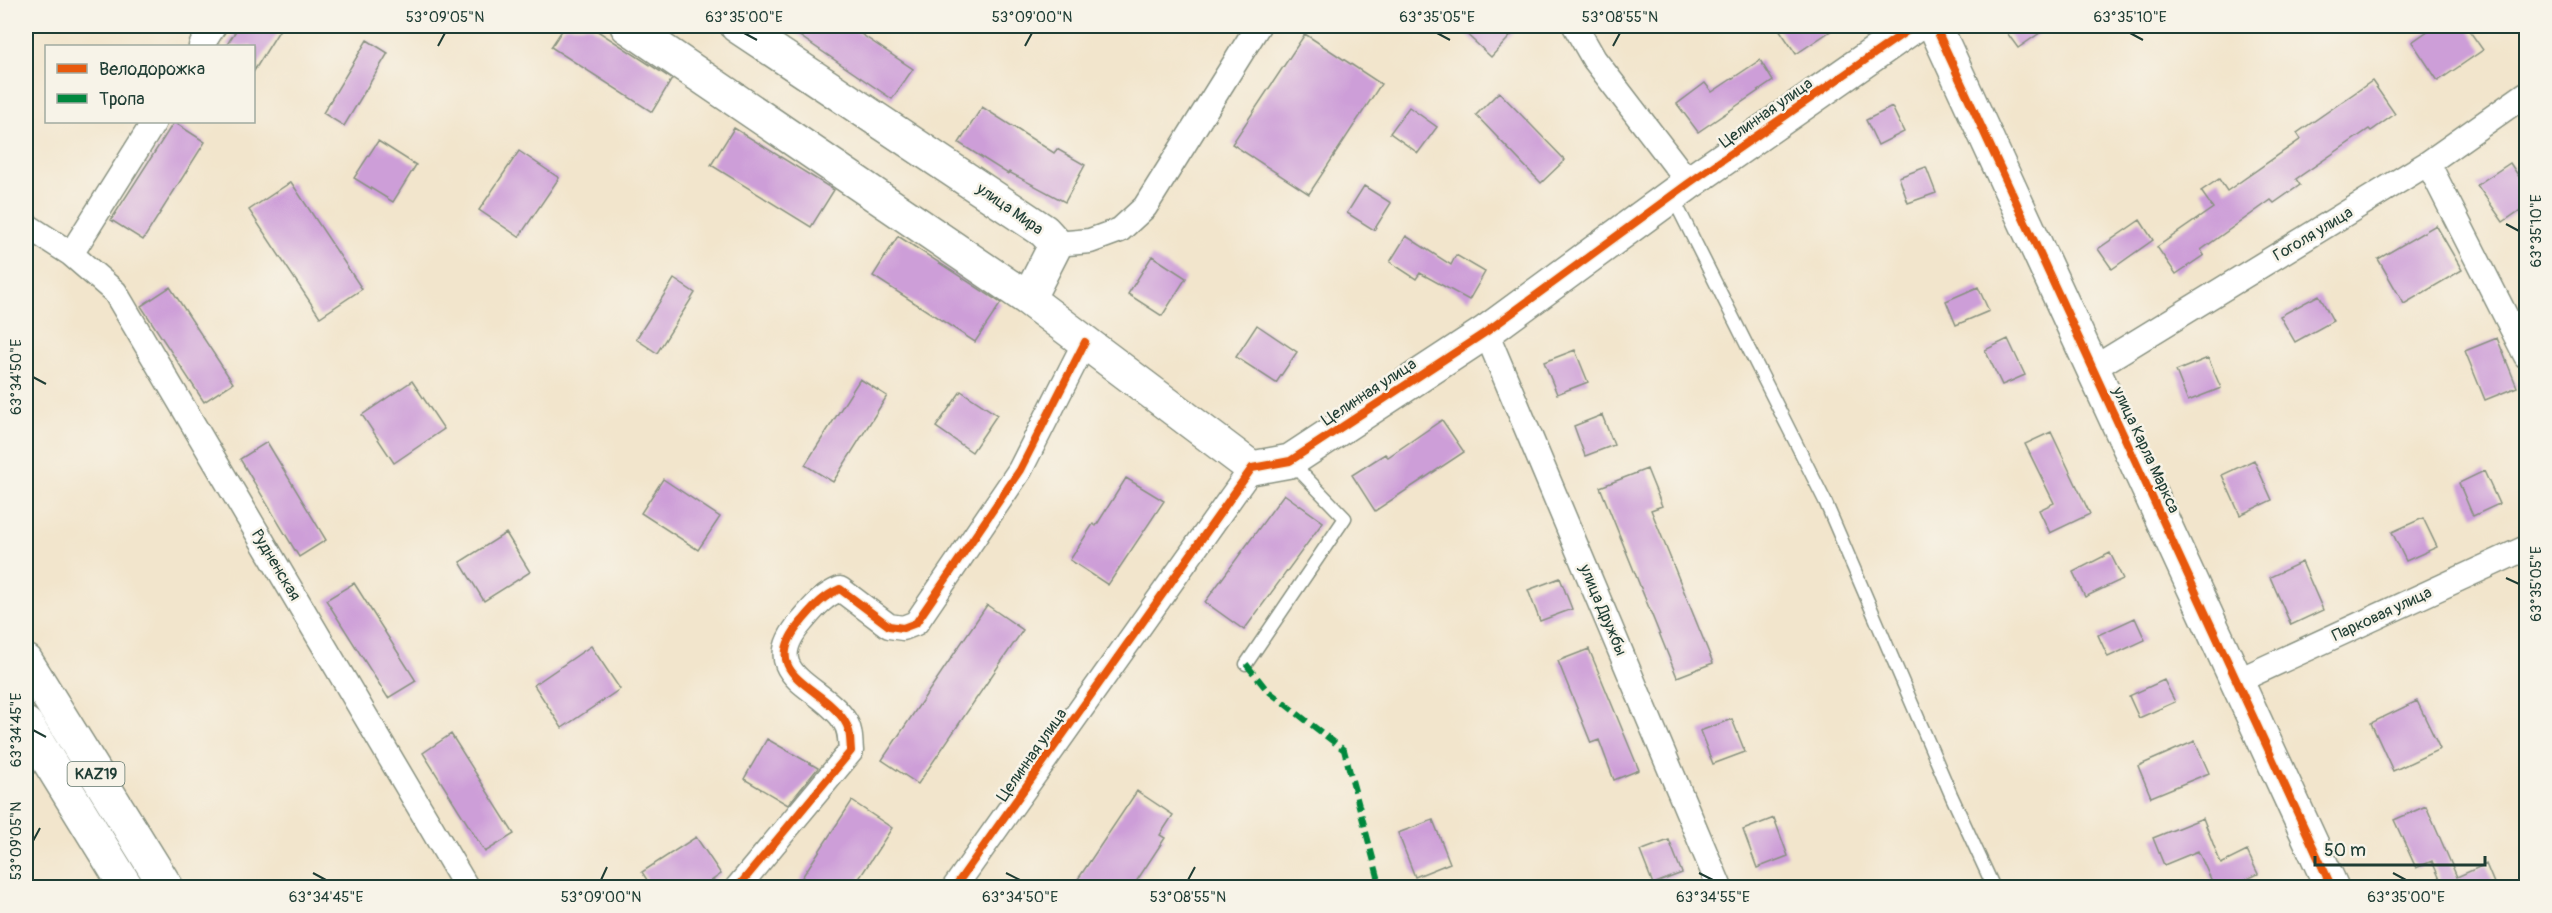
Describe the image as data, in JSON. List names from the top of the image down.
{
  "streets": {
    "main road": [
      "Целинная улица",
      "улица Мира",
      "улица Карла Маркса",
      "KAZ19"
    ],
    "street": [
      "Гоголя улица",
      "Рудненская",
      "улица Дружбы",
      "Парковая улица"
    ]
  },
  "crossings": [
    ["Целинная улица", "улица Дружбы"],
    ["Гоголя улица", "улица Карла Маркса"],
    ["улица Карла Маркса", "Парковая улица"]
  ],
  "legend": ["Велодорожка", "Тропа"],
  "scale_bar": "50 m",
  "coordinates": [
    "53°09'05\"N",
    "63°35'00\"E",
    "53°09'00\"N",
    "63°35'05\"E",
    "53°08'55\"N",
    "63°35'10\"E",
    "63°34'50\"E",
    "63°34'45\"E",
    "63°34'55\"E"
  ]
}
